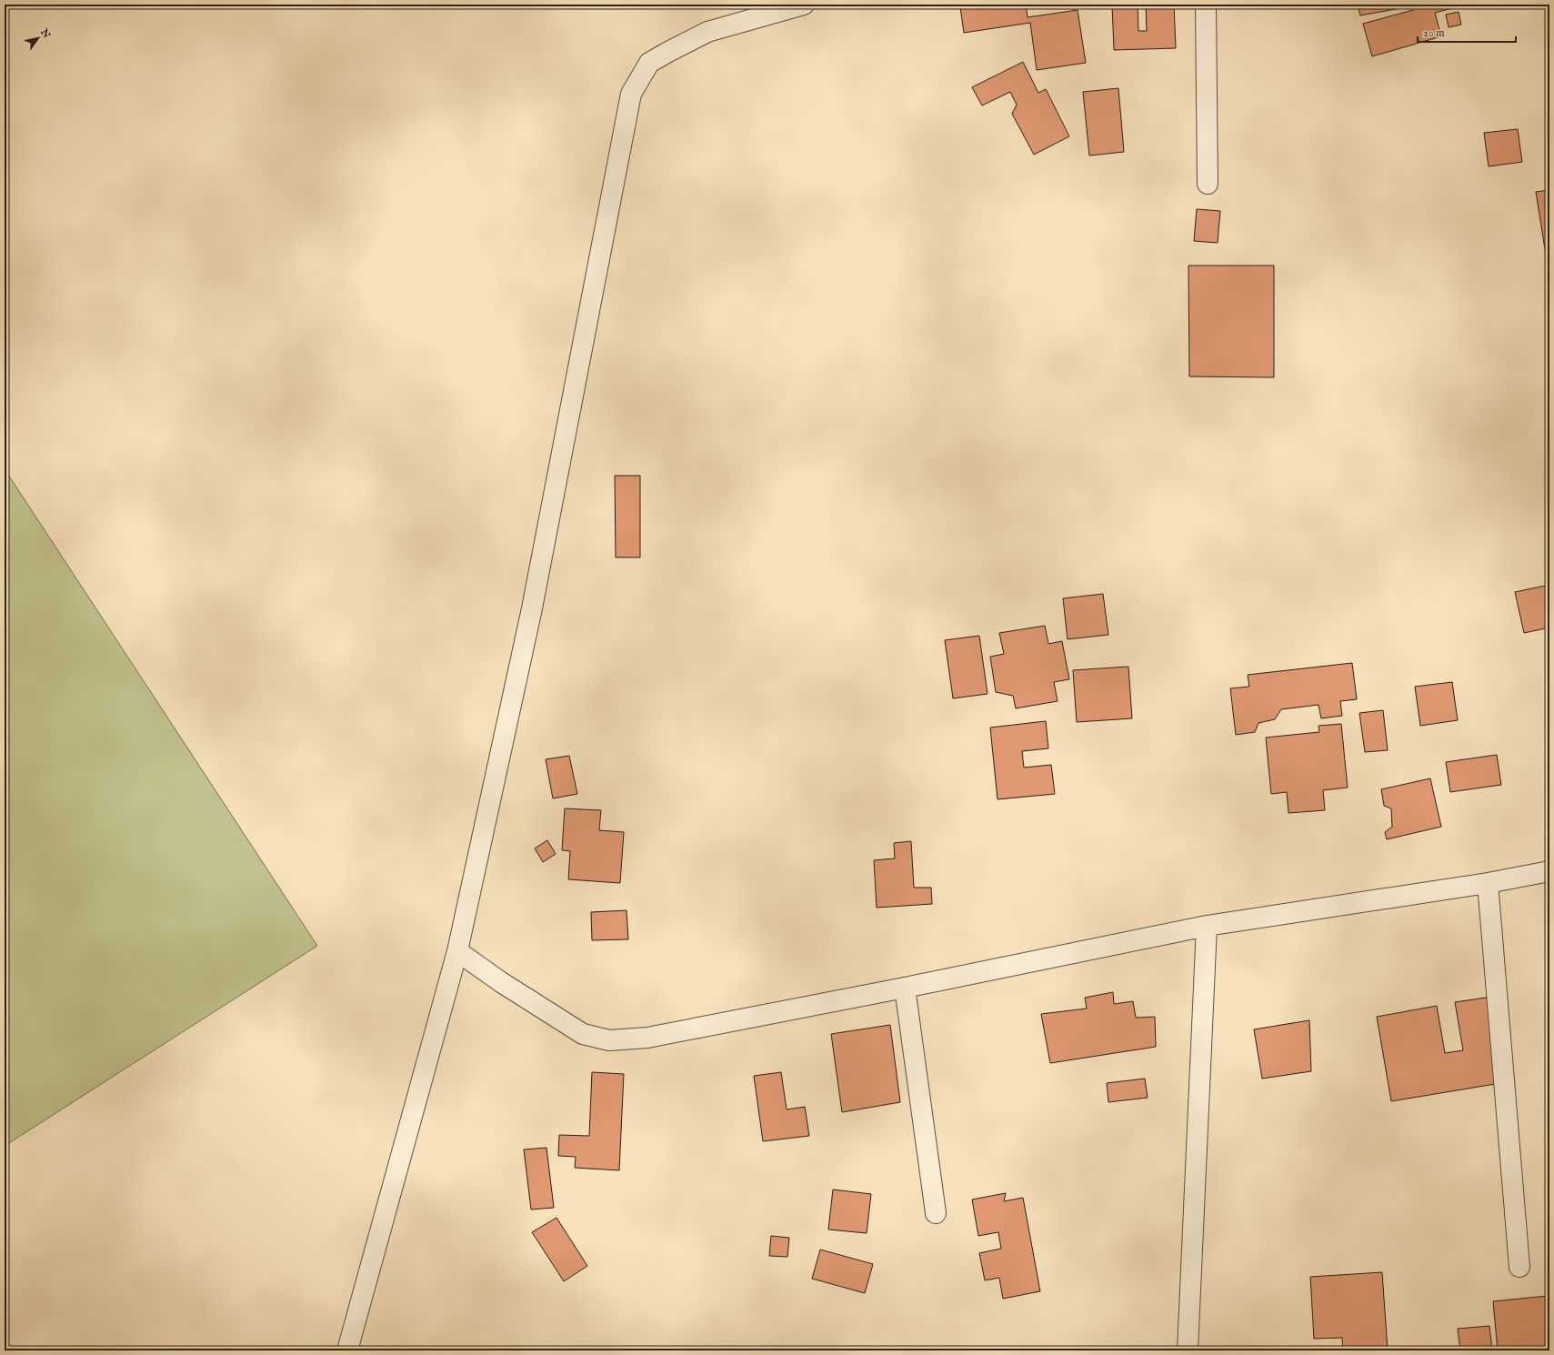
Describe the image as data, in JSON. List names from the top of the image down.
{
  "scale_bar": "20 m",
  "north": "top right"
}
